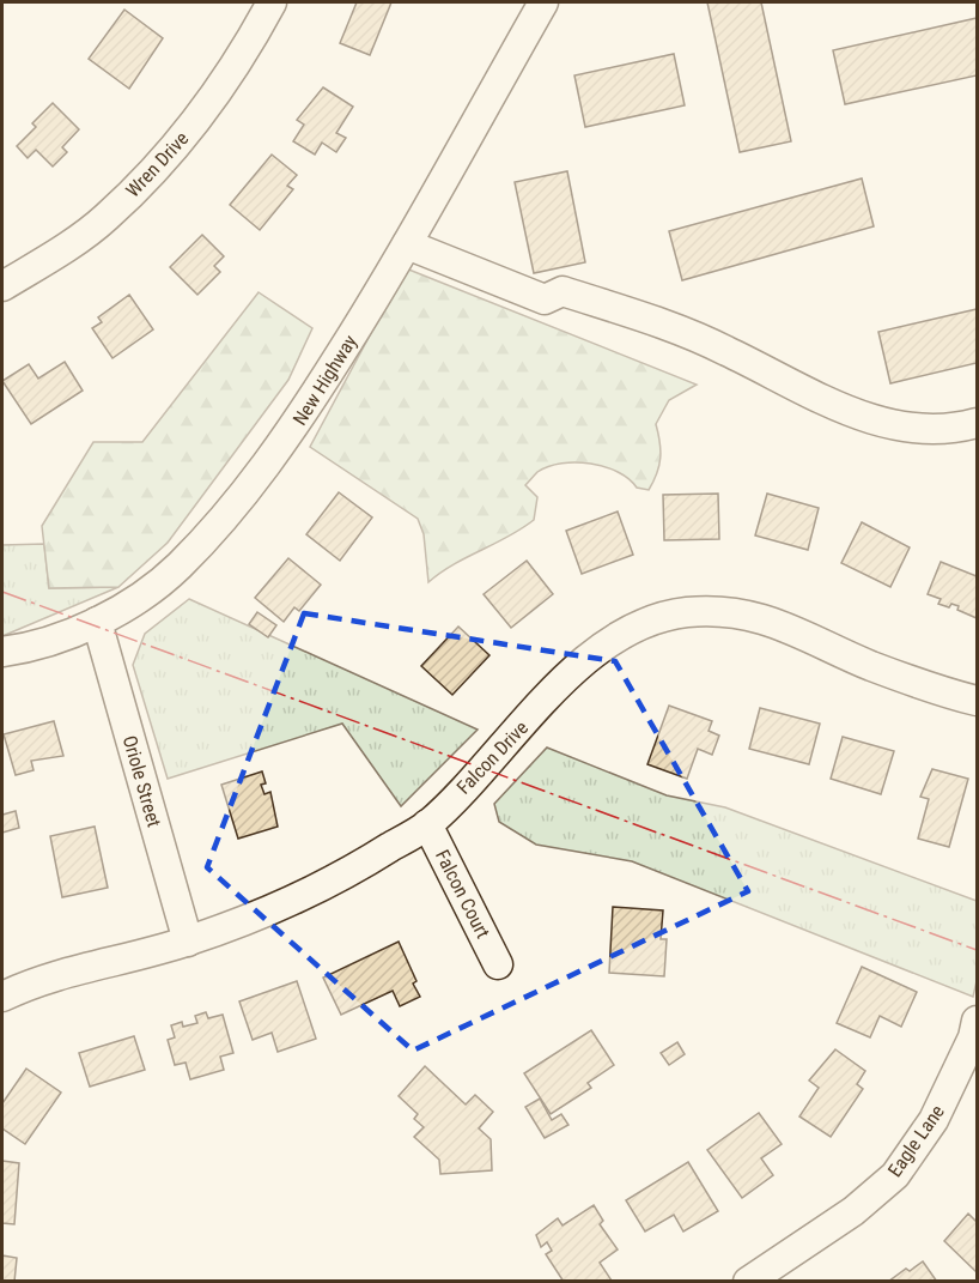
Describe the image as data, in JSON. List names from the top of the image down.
{
  "streets": {
    "street": [
      "Wren Drive",
      "New Highway",
      "Falcon Drive",
      "Oriole Street",
      "Falcon Court",
      "Eagle Lane"
    ]
  },
  "crossings": [
    ["New Highway", "Oriole Street"],
    ["Falcon Drive", "Oriole Street"],
    ["Falcon Drive", "Falcon Court"]
  ]
}
